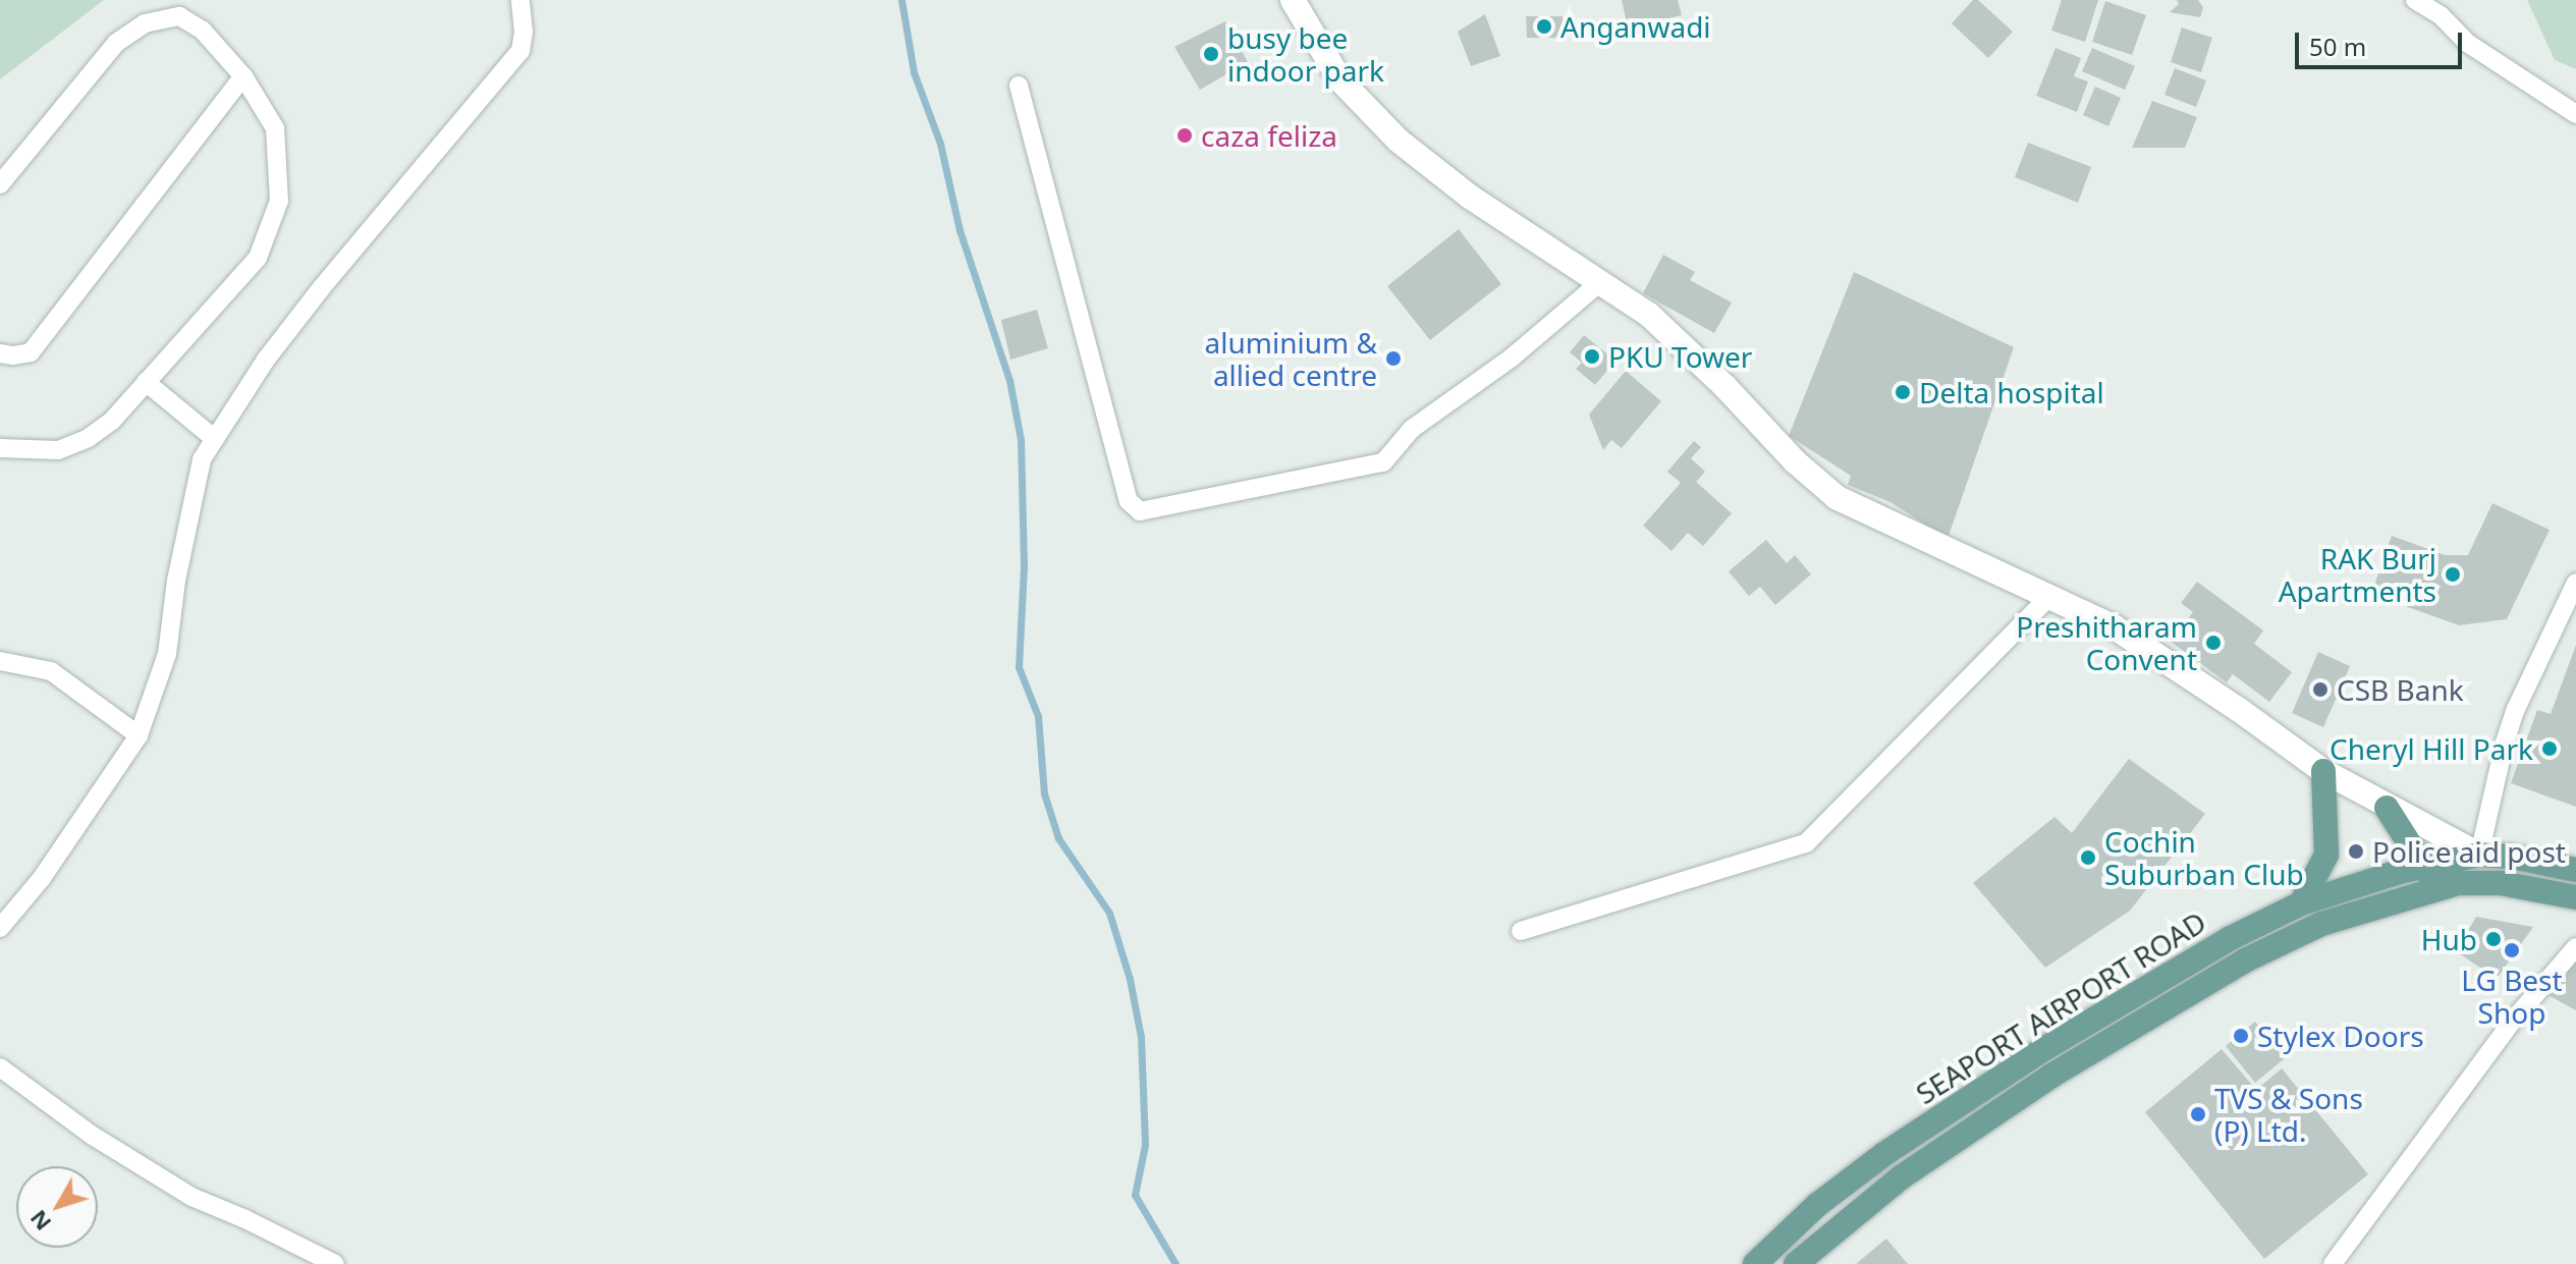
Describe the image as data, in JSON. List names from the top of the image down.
{
  "streets": {
    "main road": ["SEAPORT AIRPORT ROAD"]
  },
  "places": [
    "Anganwadi",
    "busy bee indoor park",
    "caza feliza",
    "PKU Tower",
    "aluminium & allied centre",
    "Delta hospital",
    "RAK Burj Apartments",
    "Preshitharam Convent",
    "CSB Bank",
    "Cheryl Hill Park",
    "Police aid post",
    "Cochin Suburban Club",
    "Hub",
    "LG Best Shop",
    "Stylex Doors",
    "TVS & Sons (P) Ltd."
  ],
  "scale_bar": "50 m",
  "north": "bottom left"
}
